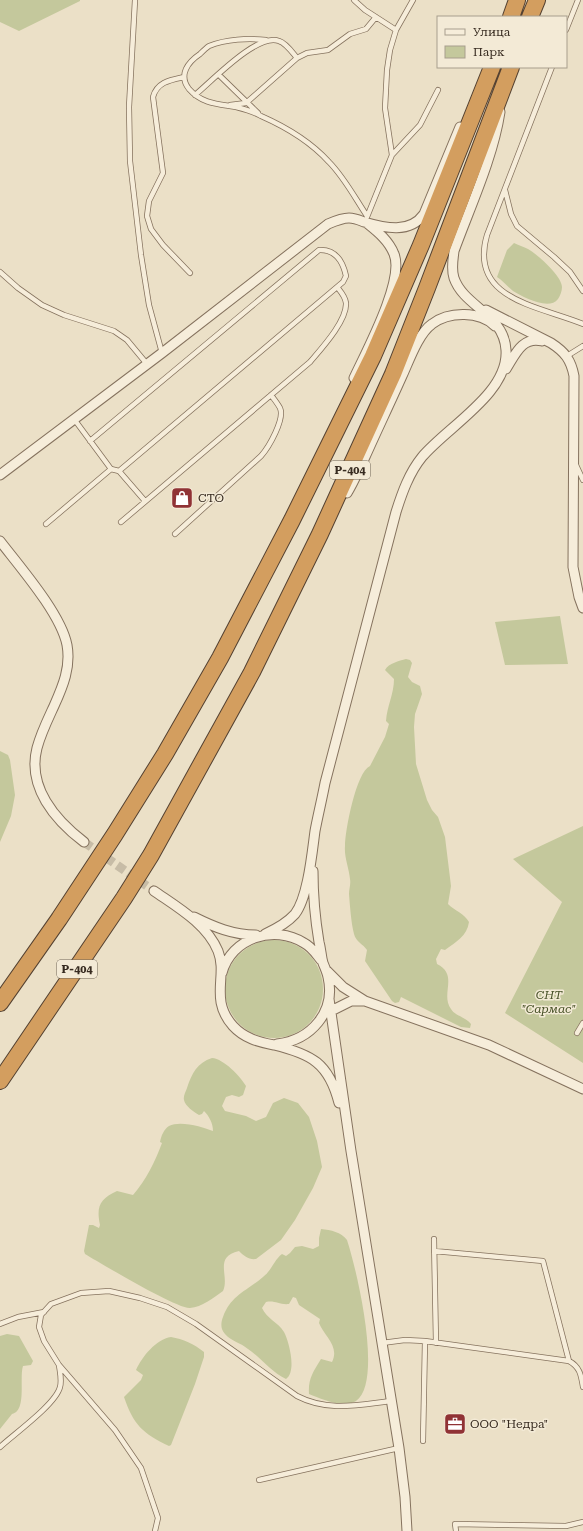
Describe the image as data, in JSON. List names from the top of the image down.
{
  "streets": {
    "highway": ["Р-404"]
  },
  "parks": ["СНТ \"Сармас\""],
  "places": {
    "shop": ["СТО"],
    "office": ["ООО \"Недра\""]
  },
  "legend": ["Улица", "Парк"]
}
